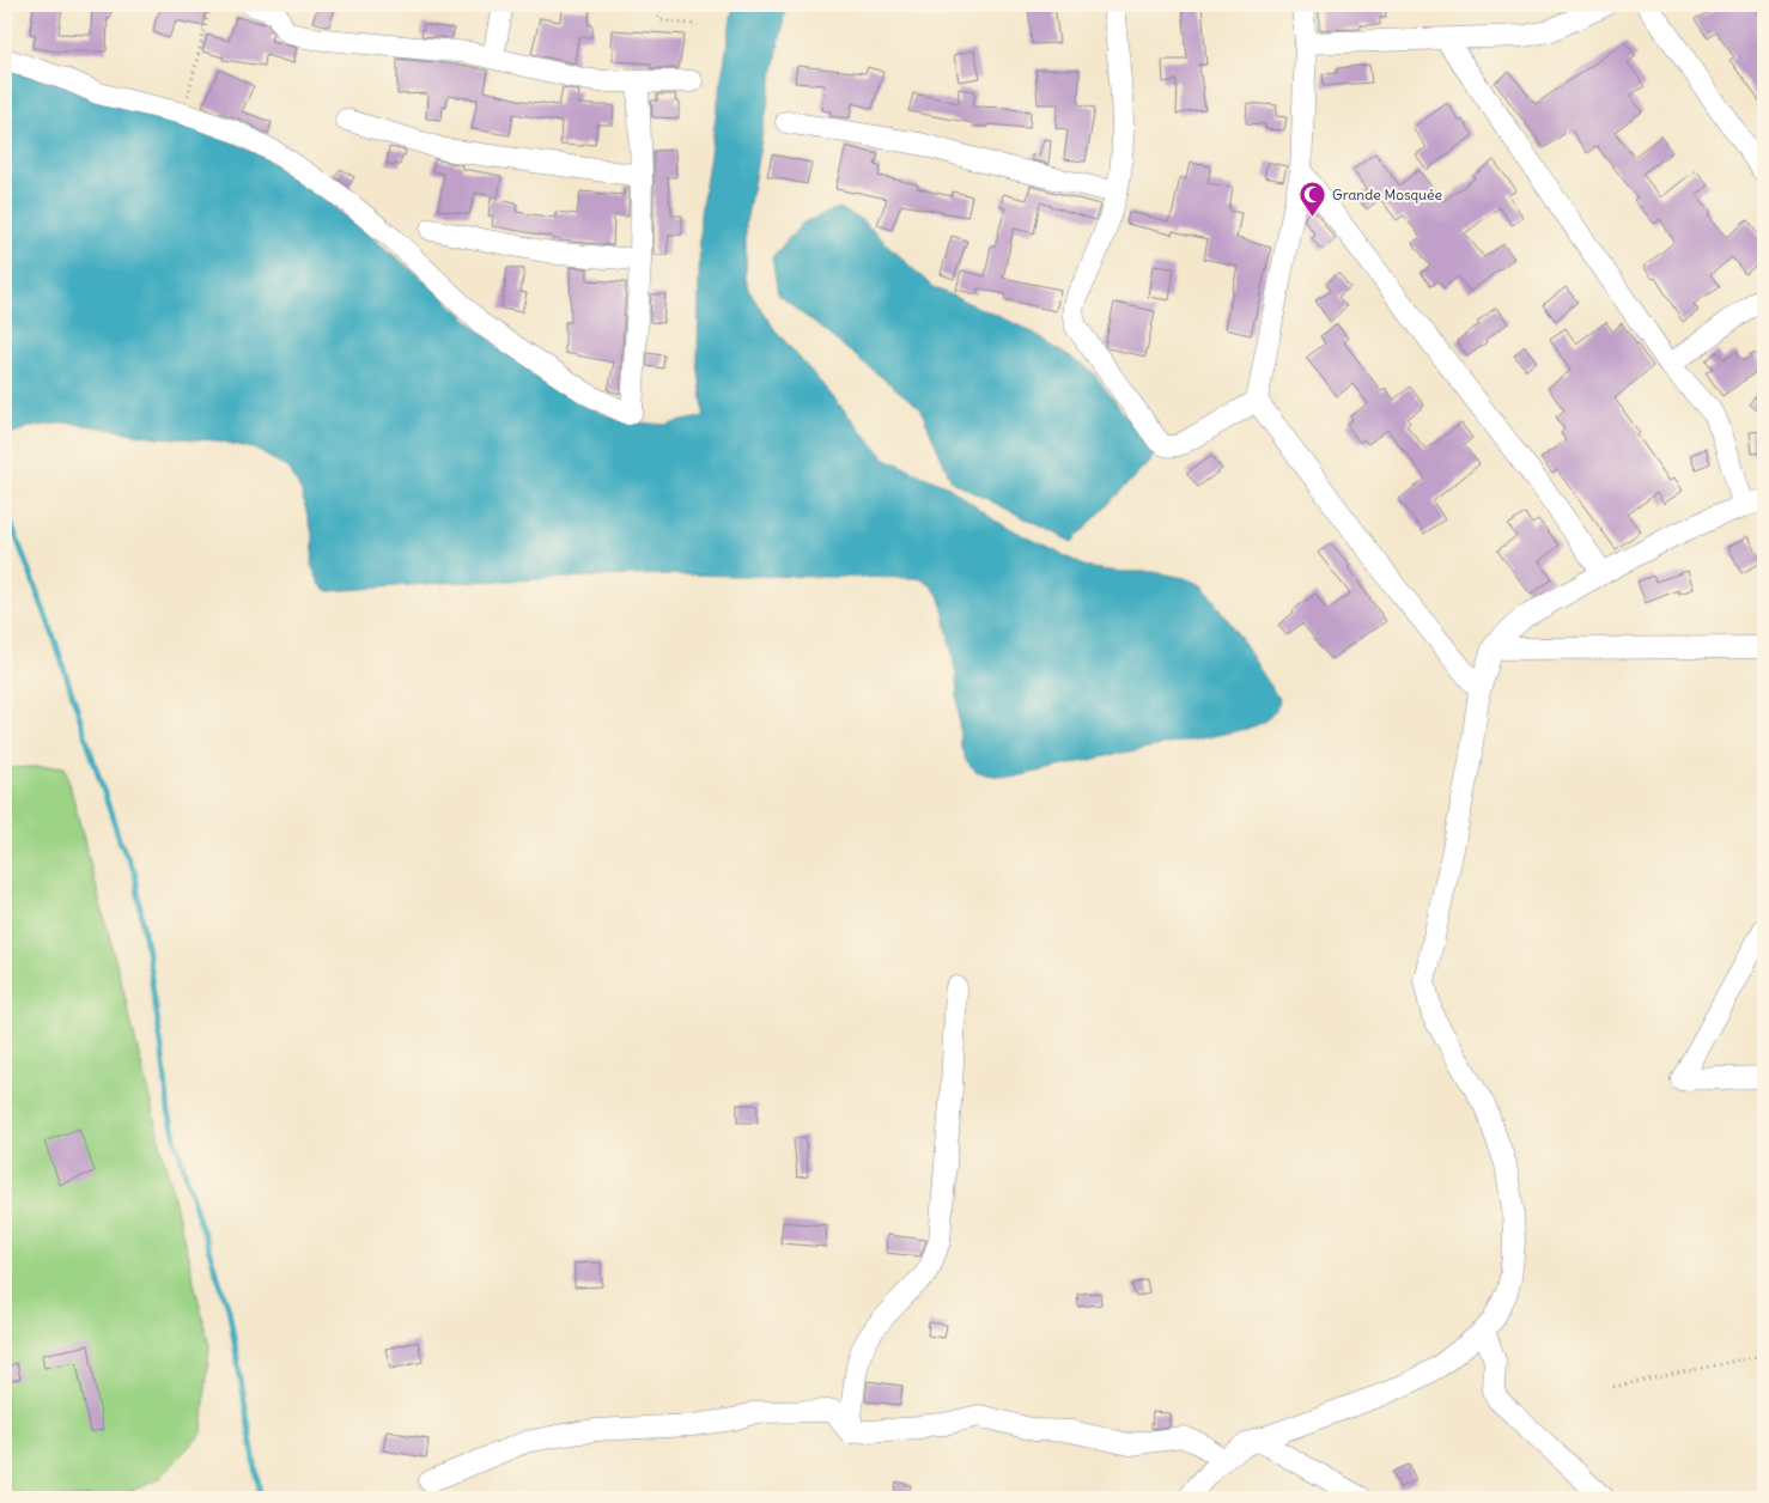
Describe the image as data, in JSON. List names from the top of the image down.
{
  "places": {
    "mosque": ["Grande Mosquée"]
  }
}
